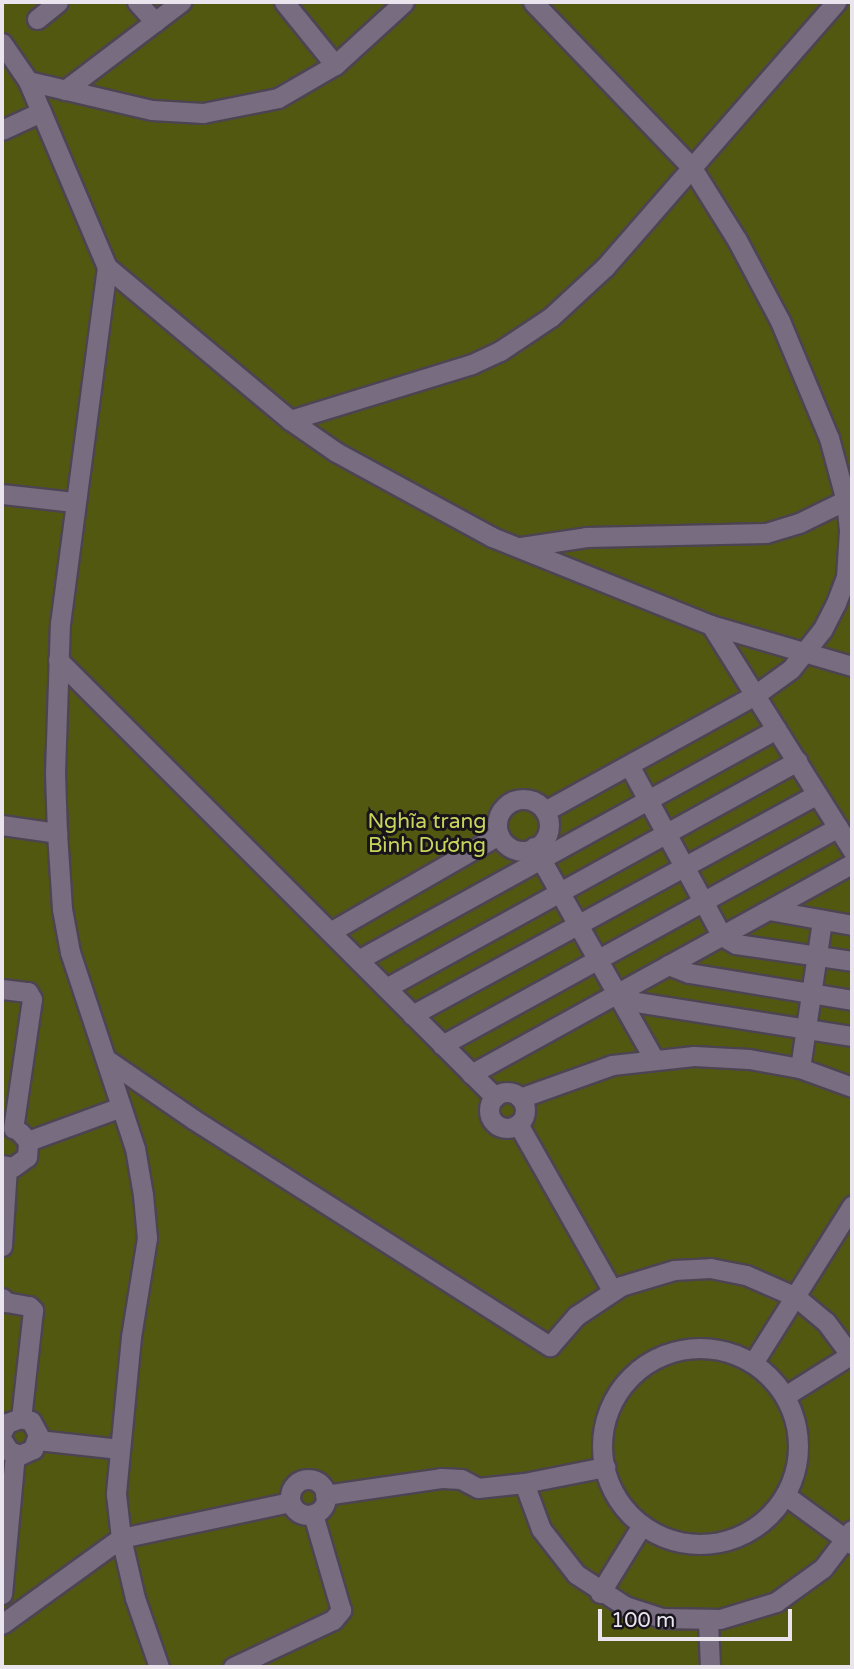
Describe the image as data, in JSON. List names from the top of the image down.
{
  "parks": ["Nghĩa trang Bình Dương"],
  "scale_bar": "100 m"
}
